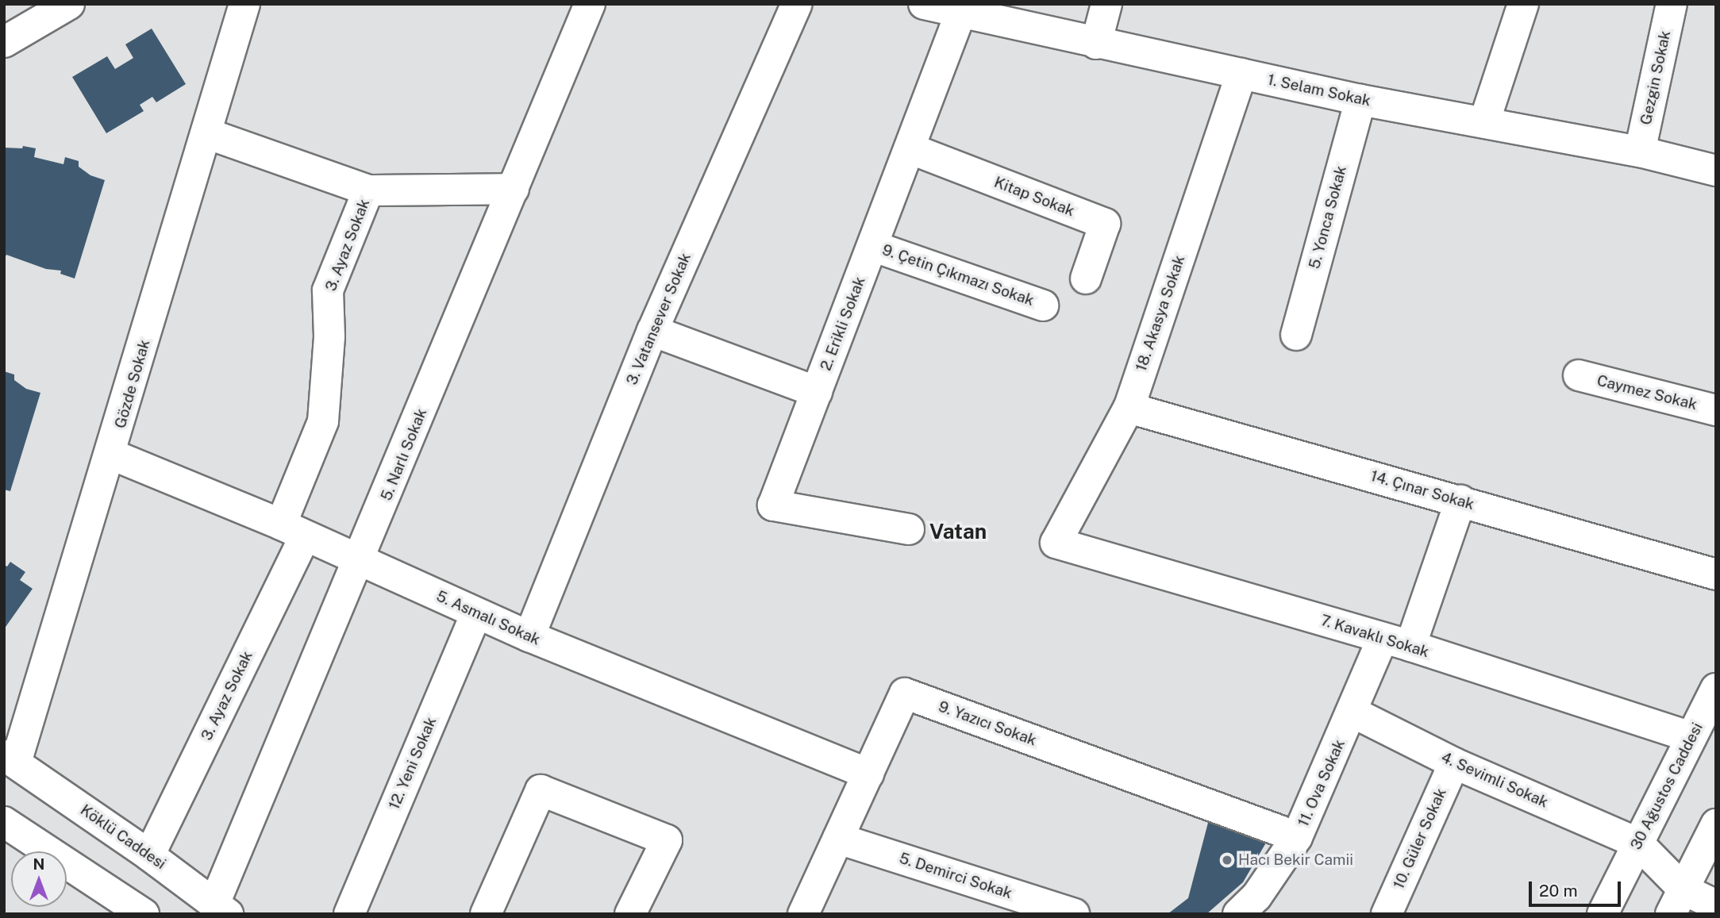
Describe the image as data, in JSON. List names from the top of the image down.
{
  "streets": {
    "street": [
      "Gezgin Sokak",
      "1. Selam Sokak",
      "Kitap Sokak",
      "5. Yonca Sokak",
      "3. Ayaz Sokak",
      "9. Çetin Çıkmazı Sokak",
      "18. Akasya Sokak",
      "3. Vatansever Sokak",
      "2. Erikli Sokak",
      "Gözde Sokak",
      "Caymez Sokak",
      "5. Narlı Sokak",
      "14. Çınar Sokak",
      "5. Asmalı Sokak",
      "7. Kavaklı Sokak",
      "9. Yazıcı Sokak",
      "12. Yeni Sokak",
      "4. Sevimli Sokak",
      "11. Ova Sokak",
      "30 Ağustos Caddesi",
      "Köklü Caddesi",
      "10. Güler Sokak",
      "5. Demirci Sokak"
    ]
  },
  "crossings": [
    ["Gezgin Sokak", "1. Selam Sokak"],
    ["1. Selam Sokak", "5. Yonca Sokak"],
    ["1. Selam Sokak", "18. Akasya Sokak"],
    ["1. Selam Sokak", "2. Erikli Sokak"],
    ["Kitap Sokak", "2. Erikli Sokak"],
    ["3. Ayaz Sokak", "5. Asmalı Sokak"],
    ["3. Ayaz Sokak", "Köklü Caddesi"],
    ["9. Çetin Çıkmazı Sokak", "2. Erikli Sokak"],
    ["18. Akasya Sokak", "14. Çınar Sokak"],
    ["18. Akasya Sokak", "7. Kavaklı Sokak"],
    ["3. Vatansever Sokak", "5. Asmalı Sokak"],
    ["Gözde Sokak", "5. Asmalı Sokak"],
    ["Gözde Sokak", "Köklü Caddesi"],
    ["5. Narlı Sokak", "5. Asmalı Sokak"],
    ["5. Narlı Sokak", "Köklü Caddesi"],
    ["14. Çınar Sokak", "11. Ova Sokak"],
    ["5. Asmalı Sokak", "9. Yazıcı Sokak"],
    ["5. Asmalı Sokak", "12. Yeni Sokak"],
    ["7. Kavaklı Sokak", "11. Ova Sokak"],
    ["7. Kavaklı Sokak", "30 Ağustos Caddesi"],
    ["9. Yazıcı Sokak", "11. Ova Sokak"],
    ["9. Yazıcı Sokak", "5. Demirci Sokak"],
    ["4. Sevimli Sokak", "11. Ova Sokak"],
    ["4. Sevimli Sokak", "30 Ağustos Caddesi"],
    ["4. Sevimli Sokak", "10. Güler Sokak"]
  ],
  "districts": ["Vatan"],
  "places": ["Hacı Bekir Camii"],
  "scale_bar": "20 m",
  "north": "top"
}
